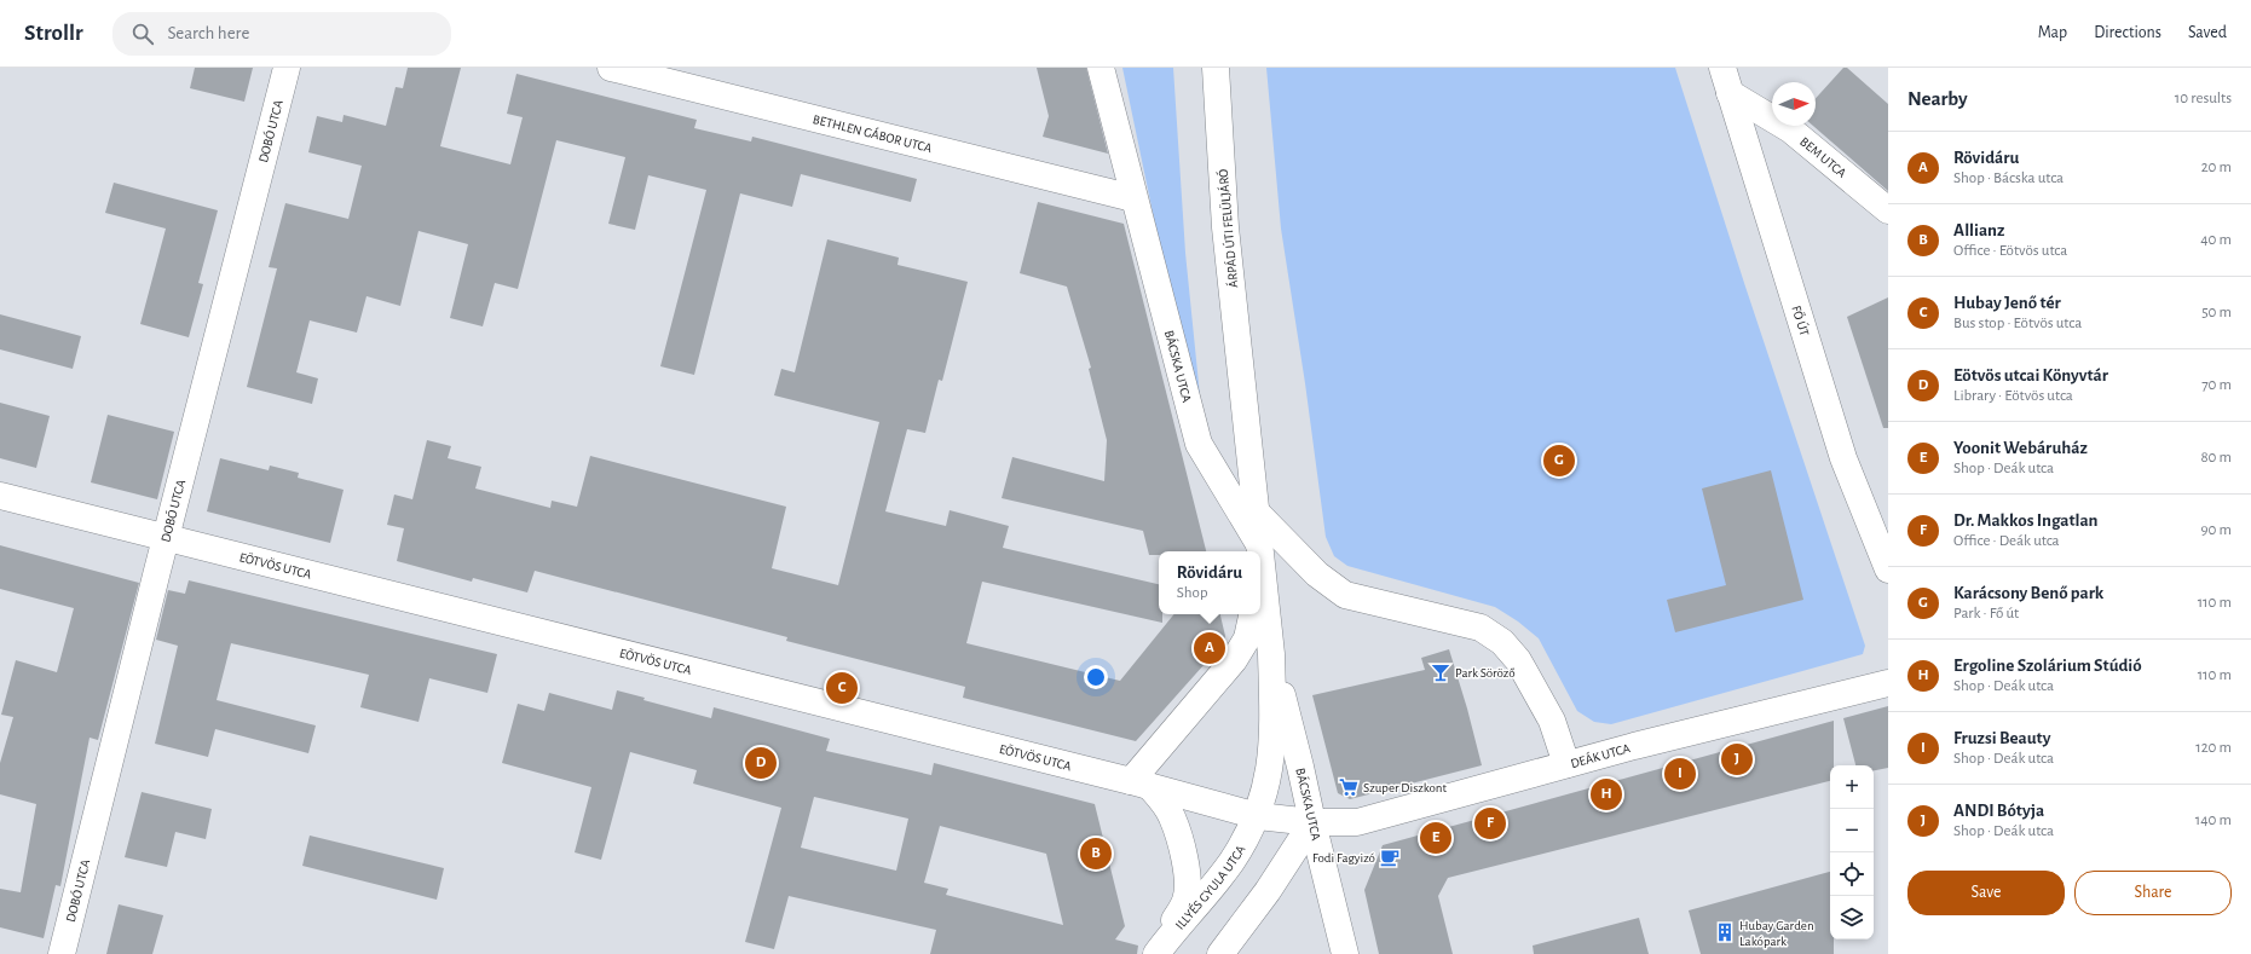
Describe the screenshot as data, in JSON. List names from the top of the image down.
{
  "streets": {
    "street": [
      "DOBÓ UTCA",
      "BETHLEN GÁBOR UTCA",
      "BEM UTCA",
      "ÁRPÁD ÚTI FELÜLJÁRÓ",
      "FŐ ÚT",
      "BÁCSKA UTCA",
      "EÖTVÖS UTCA",
      "DEÁK UTCA",
      "ILLYÉS GYULA UTCA"
    ]
  },
  "crossings": [
    ["DOBÓ UTCA", "EÖTVÖS UTCA"],
    ["BETHLEN GÁBOR UTCA", "BÁCSKA UTCA"],
    ["BEM UTCA", "FŐ ÚT"],
    ["ÁRPÁD ÚTI FELÜLJÁRÓ", "BÁCSKA UTCA"],
    ["BÁCSKA UTCA", "EÖTVÖS UTCA"],
    ["BÁCSKA UTCA", "DEÁK UTCA"],
    ["BÁCSKA UTCA", "ILLYÉS GYULA UTCA"],
    ["EÖTVÖS UTCA", "DEÁK UTCA"],
    ["EÖTVÖS UTCA", "ILLYÉS GYULA UTCA"]
  ],
  "places": {
    "bar": ["Park Söröző"],
    "supermarket": ["Szuper Diszkont"],
    "cafe": ["Fodi Fagyizó"],
    "building": ["Hubay Garden Lakópark"]
  },
  "north": "right",
  "page": {
    "header": "Strollr",
    "search": "Search here",
    "nav": ["Map", "Directions", "Saved"],
    "heading": ["Nearby", "10 results"],
    "list": [
      {
        "mark": "A",
        "name": "Rövidáru",
        "note": "Shop · Bácska utca",
        "value": "20 m"
      },
      {
        "mark": "B",
        "name": "Allianz",
        "note": "Office · Eötvös utca",
        "value": "40 m"
      },
      {
        "mark": "C",
        "name": "Hubay Jenő tér",
        "note": "Bus stop · Eötvös utca",
        "value": "50 m"
      },
      {
        "mark": "D",
        "name": "Eötvös utcai Könyvtár",
        "note": "Library · Eötvös utca",
        "value": "70 m"
      },
      {
        "mark": "E",
        "name": "Yoonit Webáruház",
        "note": "Shop · Deák utca",
        "value": "80 m"
      },
      {
        "mark": "F",
        "name": "Dr. Makkos Ingatlan",
        "note": "Office · Deák utca",
        "value": "90 m"
      },
      {
        "mark": "G",
        "name": "Karácsony Benő park",
        "note": "Park · Fő út",
        "value": "110 m"
      },
      {
        "mark": "H",
        "name": "Ergoline Szolárium Stúdió",
        "note": "Shop · Deák utca",
        "value": "110 m"
      },
      {
        "mark": "I",
        "name": "Fruzsi Beauty",
        "note": "Shop · Deák utca",
        "value": "120 m"
      },
      {
        "mark": "J",
        "name": "ANDI Bótyja",
        "note": "Shop · Deák utca",
        "value": "140 m"
      }
    ],
    "pins": [
      "G",
      "A",
      "C",
      "J",
      "D",
      "I",
      "H",
      "F",
      "E",
      "B"
    ],
    "popup": ["Rövidáru", "Shop"],
    "map_buttons": ["+", "−"],
    "buttons": ["Save", "Share"]
  }
}
